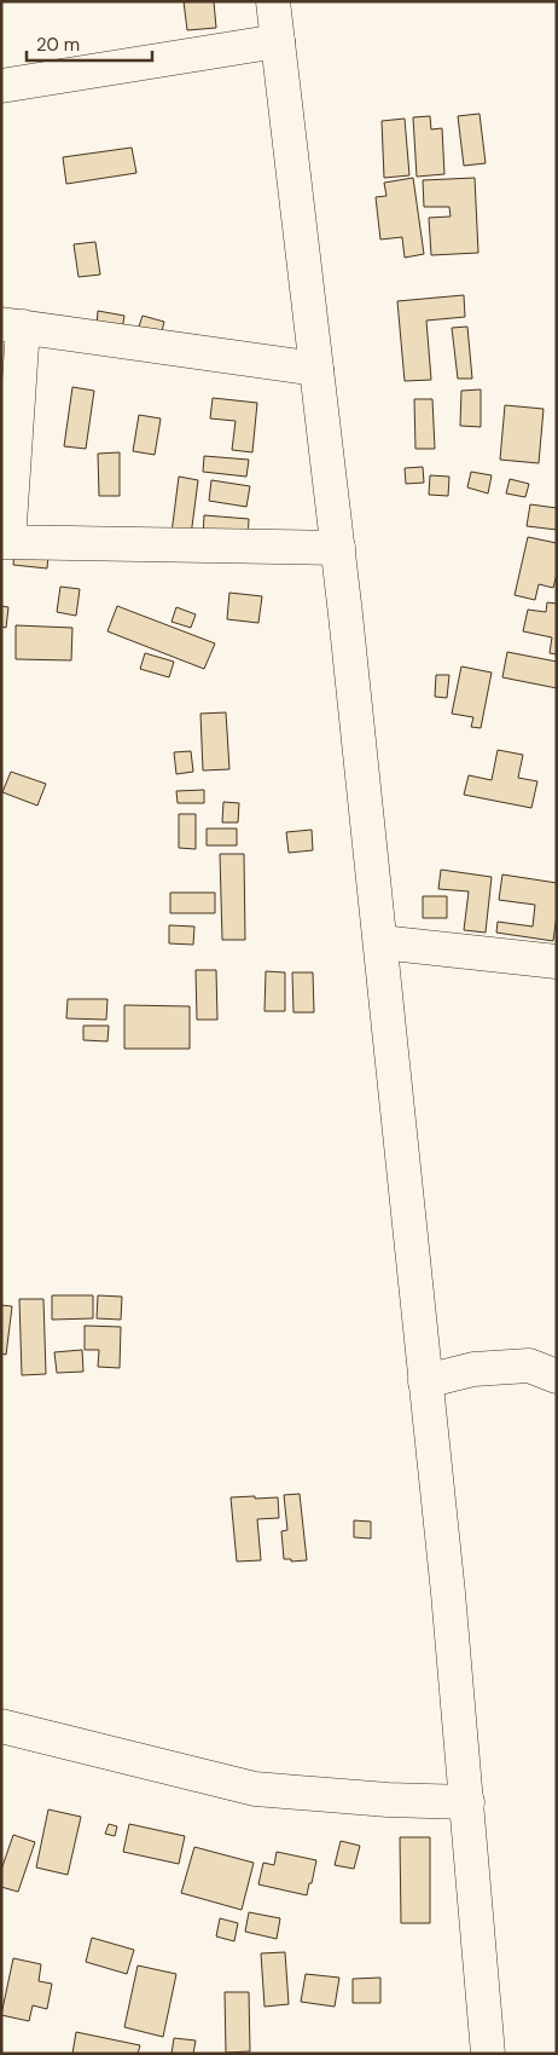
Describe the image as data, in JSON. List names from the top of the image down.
{
  "scale_bar": "20 m"
}
